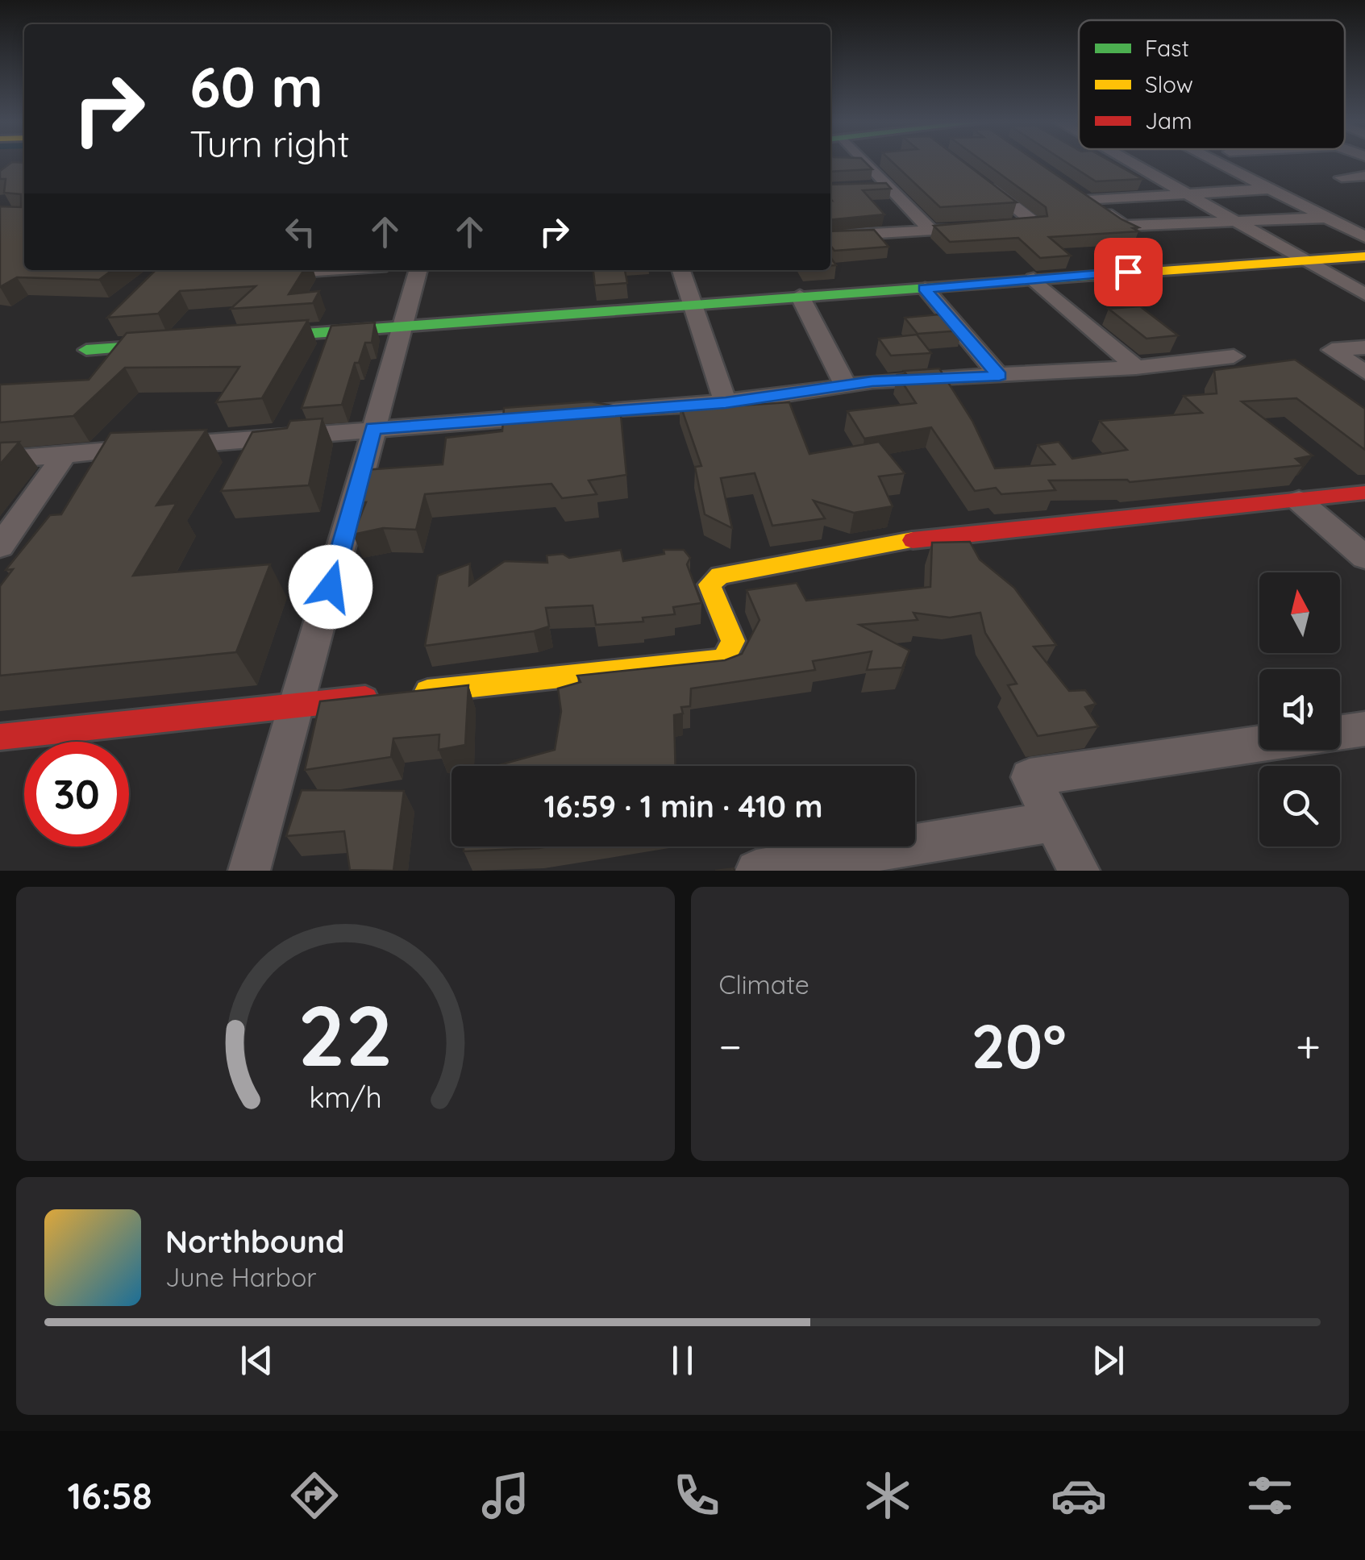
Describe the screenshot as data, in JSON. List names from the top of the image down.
{
  "legend": ["Fast", "Slow", "Jam"],
  "north": "top",
  "page": {
    "turn": ["60 m", "Turn right"],
    "limit": "30",
    "trip": "16:59 · 1 min · 410 m",
    "tile": "Climate",
    "heat": ["−", "20°", "+"],
    "song": ["Northbound", "June Harbor"],
    "tabs": "16:58",
    "gauge": ["22", "km/h"]
  }
}
